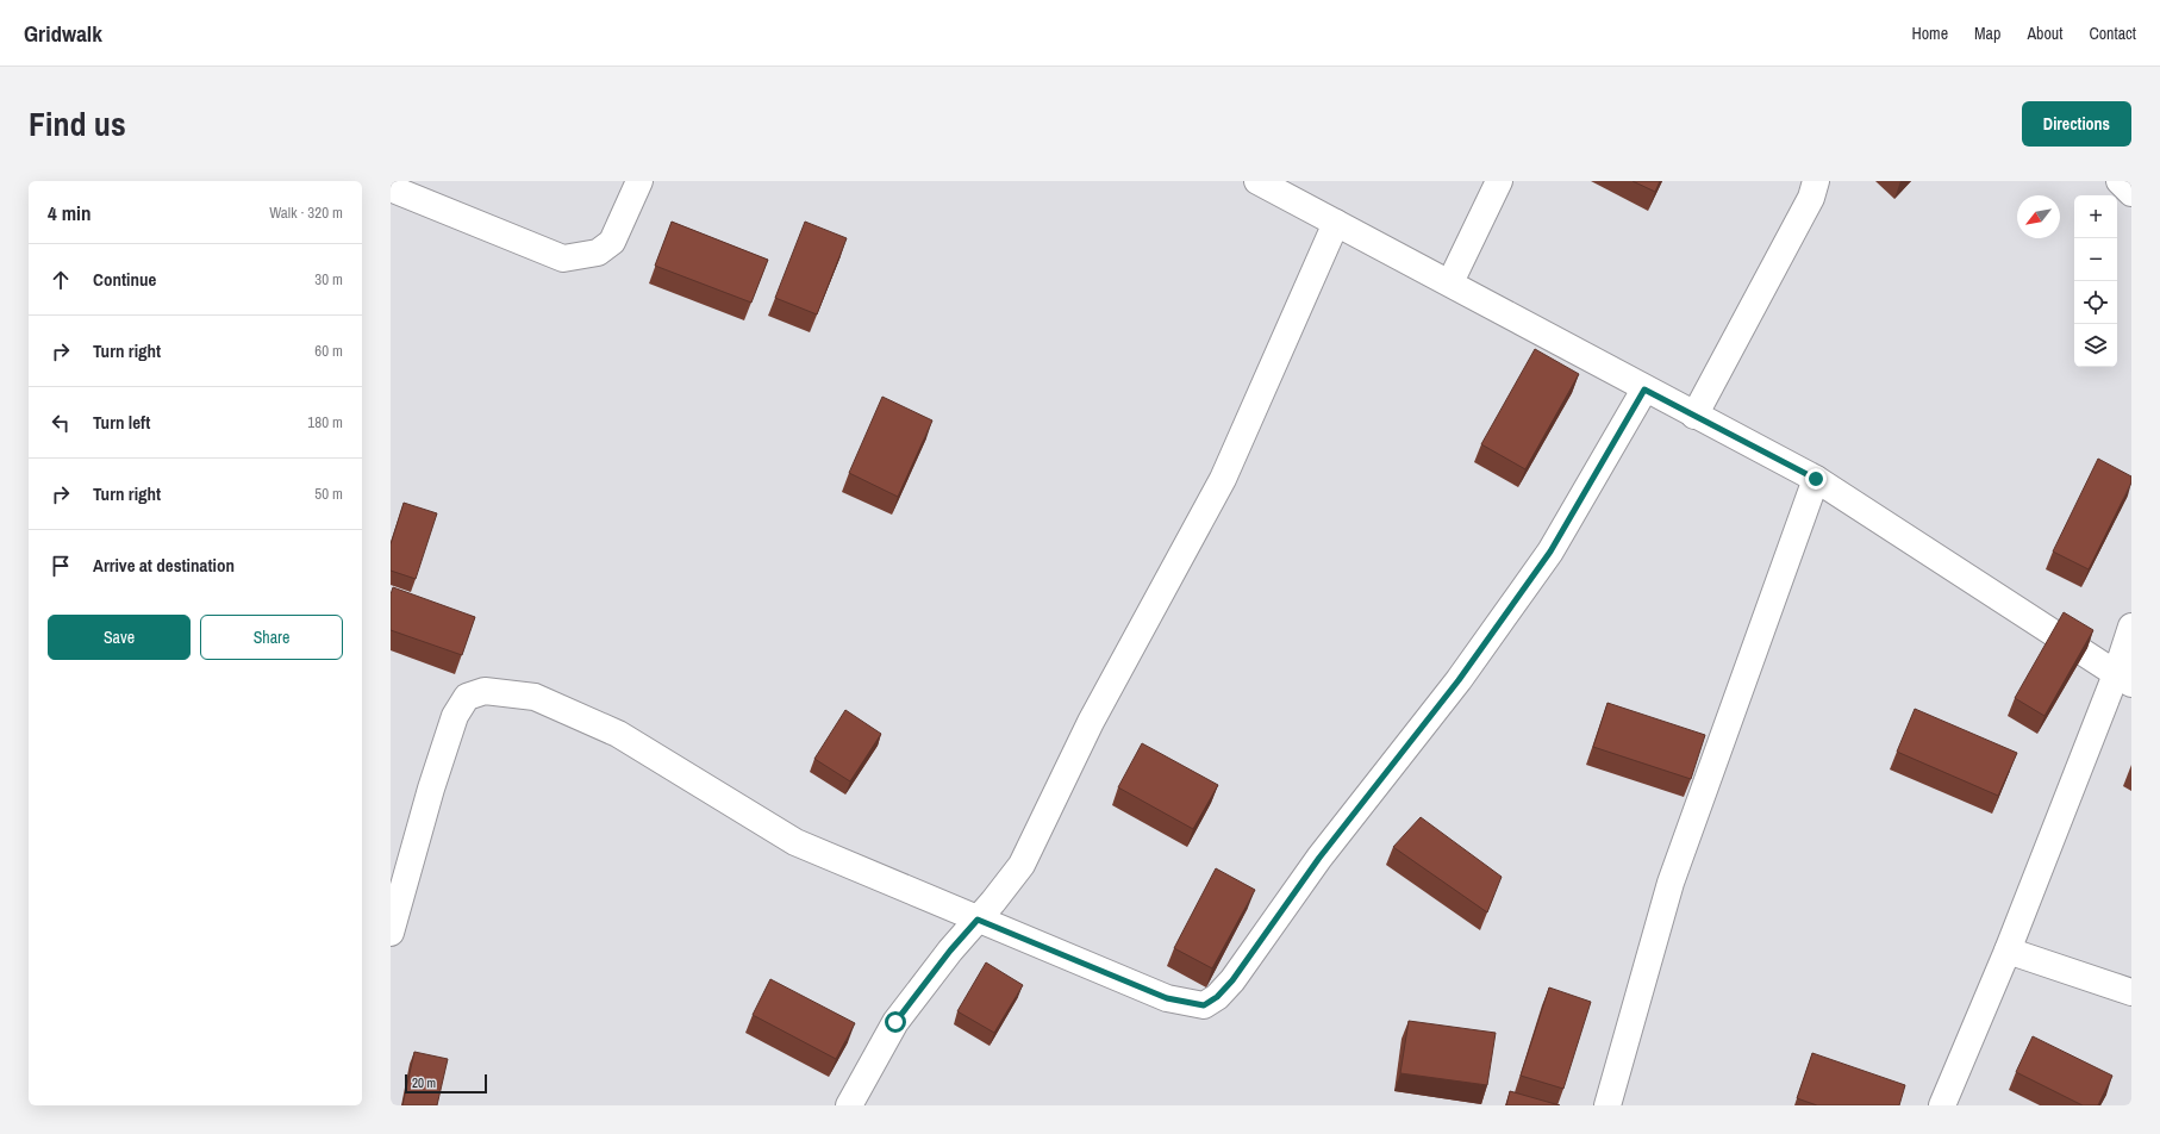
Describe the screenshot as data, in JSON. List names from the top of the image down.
{
  "scale_bar": "20 m",
  "north": "bottom left",
  "page": {
    "header": "Gridwalk",
    "nav": [
      "Home",
      "Map",
      "About",
      "Contact"
    ],
    "title": "Find us",
    "buttons": [
      "Directions",
      ["Save", "Share"]
    ],
    "heading": ["4 min", "Walk · 320 m"],
    "map_buttons": ["+", "−"],
    "list": [
      ["Continue", "30 m"],
      ["Turn right", "60 m"],
      ["Turn left", "180 m"],
      ["Turn right", "50 m"],
      "Arrive at destination"
    ],
    "scale": "20 m"
  }
}
